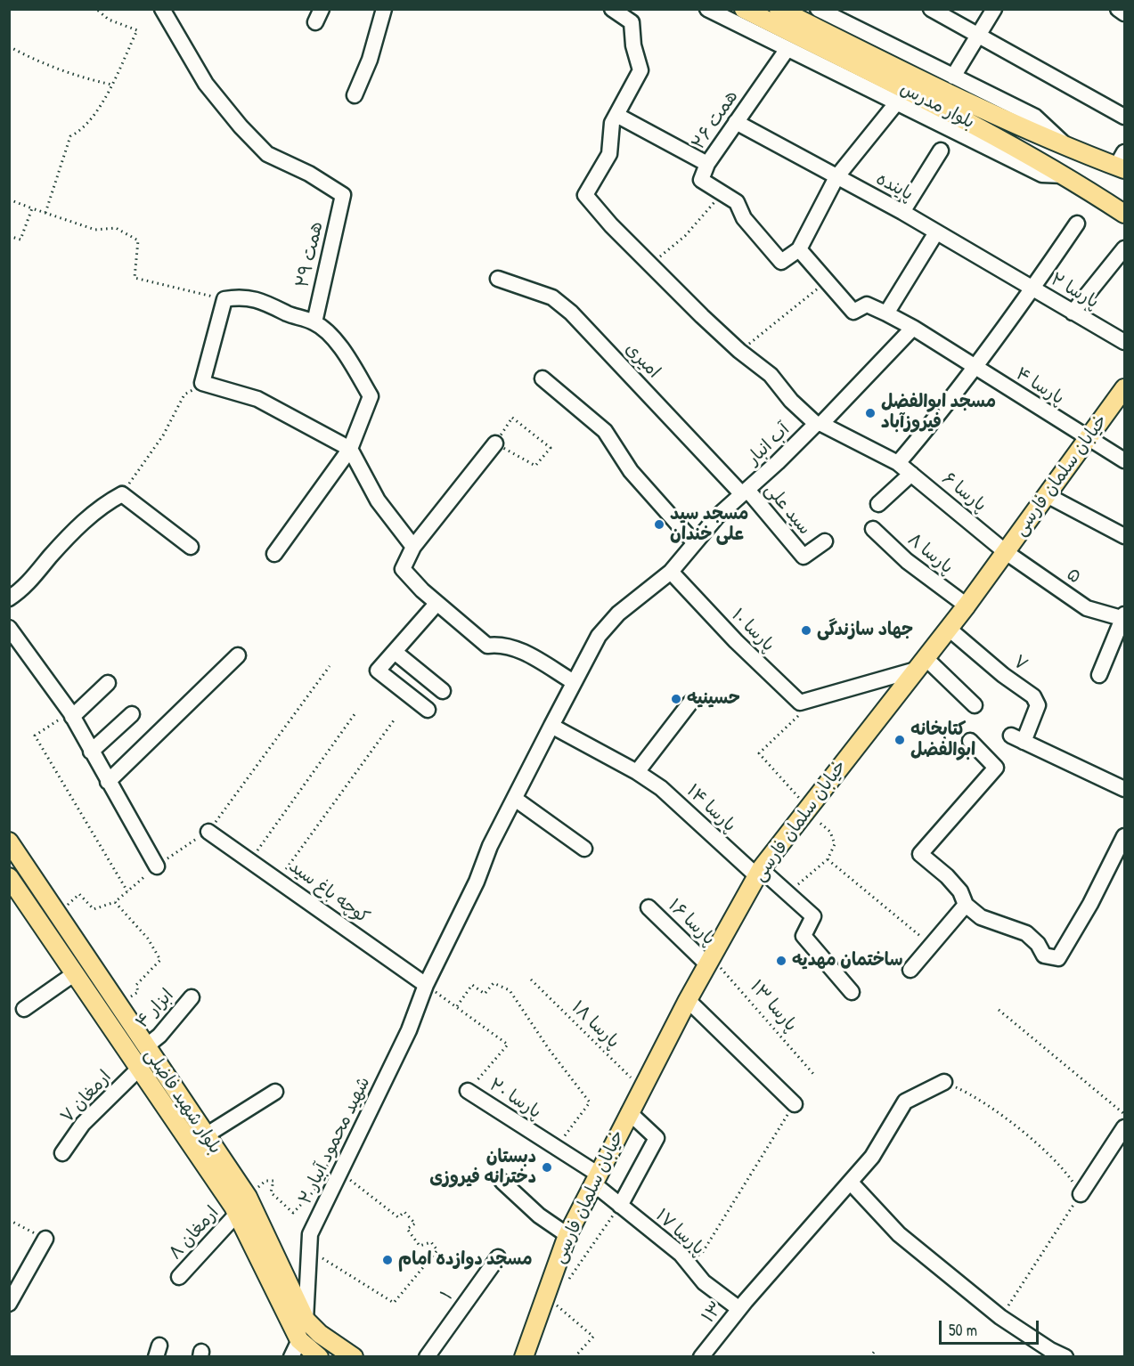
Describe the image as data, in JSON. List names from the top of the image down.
{
  "streets": {
    "main road": ["بلوار مدرس", "خیابان سلمان فارسی", "بلوار شهید فاضلی"],
    "street": [
      "همت ۲۶",
      "پاینده",
      "همت ۲۹",
      "پارسا ۲",
      "امیری",
      "پارسا ۴",
      "آب انبار",
      "پارسا ۶",
      "سید علی",
      "پارسا ۸",
      "۵",
      "پارسا ۱۰",
      "۷",
      "پارسا ۱۴",
      "کوچه باغ سید",
      "پارسا ۱۶",
      "ابزار ۴",
      "ارمغان ۷",
      "پارسا ۲۰",
      "شهید محمود آبیار ۲",
      "پارسا ۱۷",
      "ارمغان ۸",
      "۱",
      "۱۳"
    ],
    "path": ["پارسا ۱۳", "پارسا ۱۸"]
  },
  "crossings": [
    ["همت ۲۶", "پاینده"],
    ["پاینده", "پارسا ۲"],
    ["امیری", "آب انبار"],
    ["امیری", "سید علی"],
    ["پارسا ۴", "آب انبار"],
    ["پارسا ۴", "خیابان سلمان فارسی"],
    ["آب انبار", "پارسا ۶"],
    ["آب انبار", "سید علی"],
    ["خیابان سلمان فارسی", "پارسا ۶"],
    ["خیابان سلمان فارسی", "پارسا ۸"],
    ["خیابان سلمان فارسی", "۵"],
    ["خیابان سلمان فارسی", "پارسا ۱۰"],
    ["خیابان سلمان فارسی", "۷"],
    ["خیابان سلمان فارسی", "پارسا ۱۴"],
    ["خیابان سلمان فارسی", "پارسا ۱۶"],
    ["خیابان سلمان فارسی", "پارسا ۱۳"],
    ["خیابان سلمان فارسی", "پارسا ۱۸"],
    ["خیابان سلمان فارسی", "پارسا ۲۰"],
    ["خیابان سلمان فارسی", "پارسا ۱۷"],
    ["پارسا ۶", "۵"],
    ["پارسا ۱۰", "شهید محمود آبیار ۲"],
    ["پارسا ۱۴", "شهید محمود آبیار ۲"],
    ["کوچه باغ سید", "پارسا ۲۰"],
    ["کوچه باغ سید", "شهید محمود آبیار ۲"],
    ["پارسا ۱۶", "پارسا ۱۳"],
    ["ابزار ۴", "بلوار شهید فاضلی"],
    ["ارمغان ۷", "بلوار شهید فاضلی"],
    ["پارسا ۲۰", "شهید محمود آبیار ۲"],
    ["پارسا ۲۰", "پارسا ۱۷"],
    ["بلوار شهید فاضلی", "شهید محمود آبیار ۲"],
    ["بلوار شهید فاضلی", "ارمغان ۸"],
    ["پارسا ۱۷", "۱۳"]
  ],
  "places": [
    "مسجد ابوالفضل فیروزآباد",
    "مسجد سید علی خندان",
    "جهاد سازندگی",
    "حسینیه",
    "کتابخانه ابوالفضل",
    "ساختمان مهدیه",
    "دبستان دخترانه فیروزی",
    "مسجد دوازده امام"
  ],
  "scale_bar": "50 m"
}
